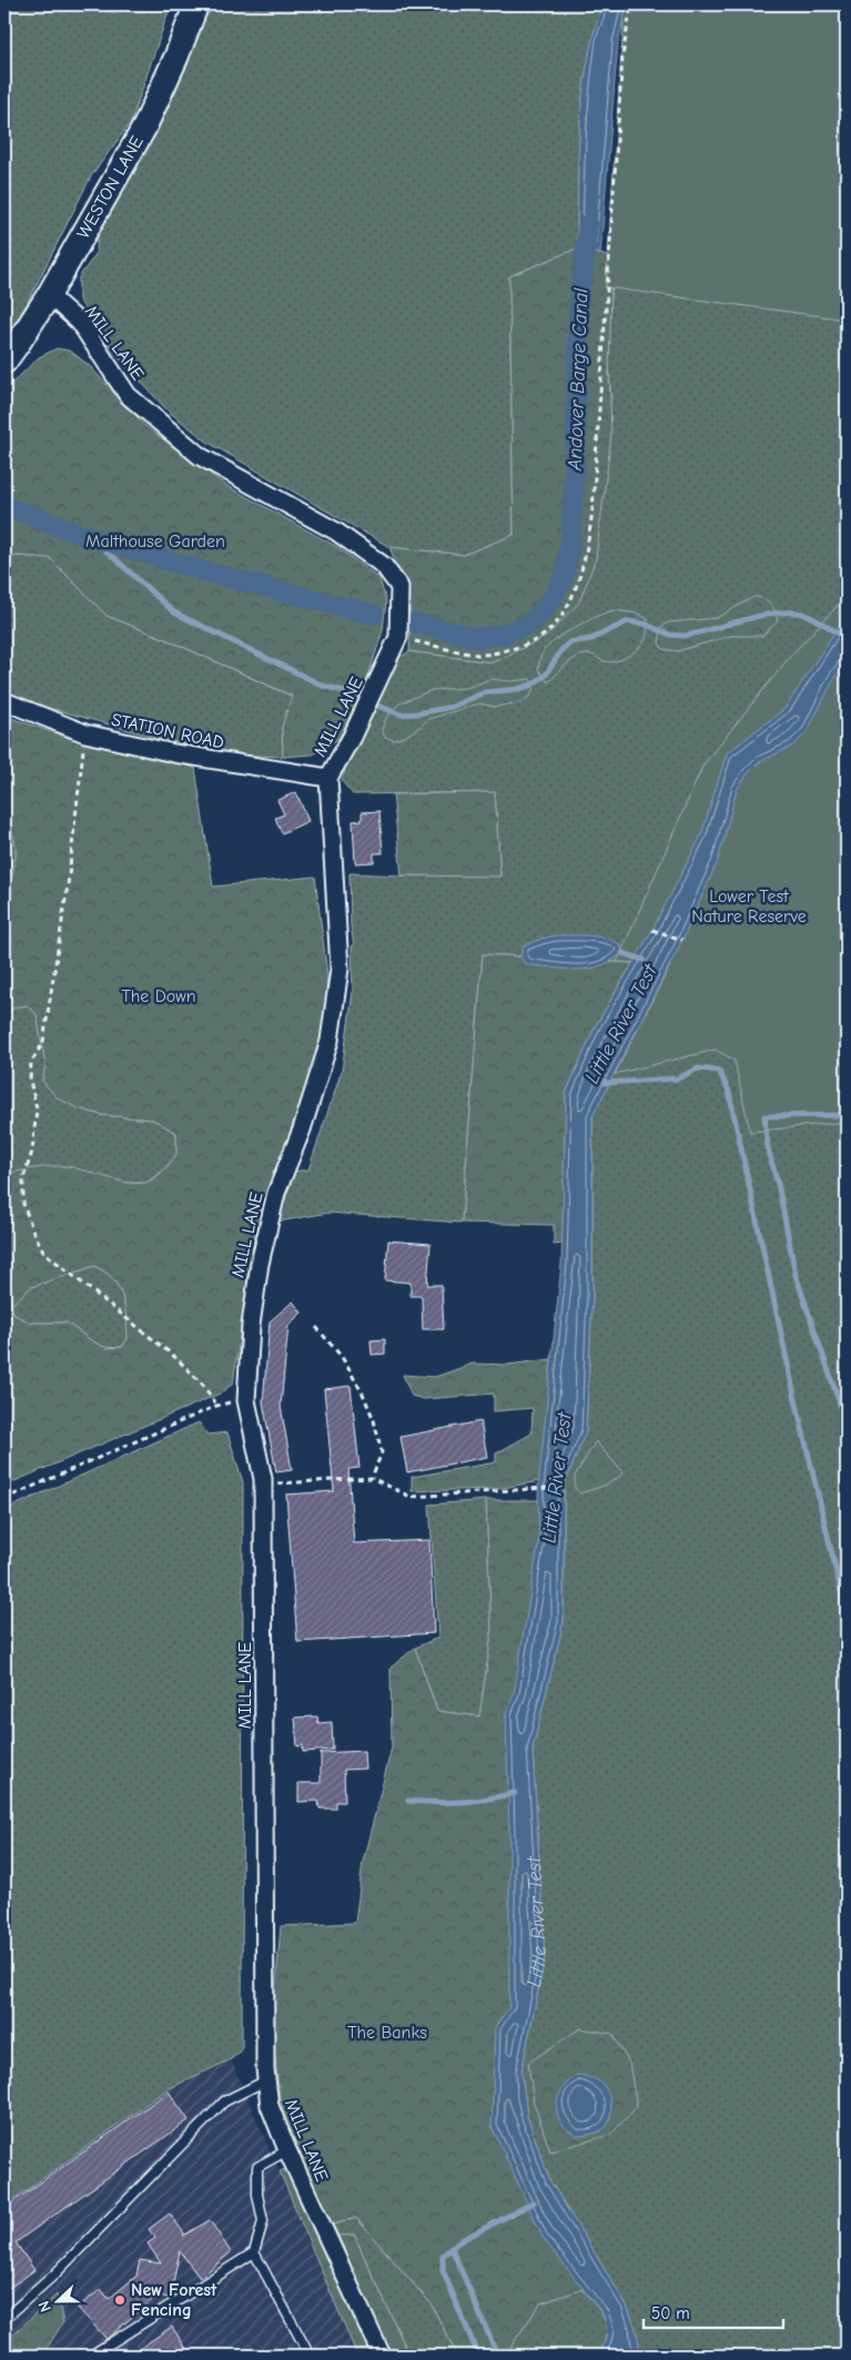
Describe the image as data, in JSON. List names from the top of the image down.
{
  "streets": {
    "street": ["WESTON LANE", "MILL LANE", "STATION ROAD"]
  },
  "crossings": [
    ["WESTON LANE", "MILL LANE"],
    ["MILL LANE", "STATION ROAD"]
  ],
  "water": ["Andover Barge Canal", "Little River Test"],
  "parks": [
    "Malthouse Garden",
    "Lower Test Nature Reserve",
    "The Down",
    "The Banks"
  ],
  "places": ["New Forest Fencing"],
  "scale_bar": "50 m",
  "north": "left"
}
